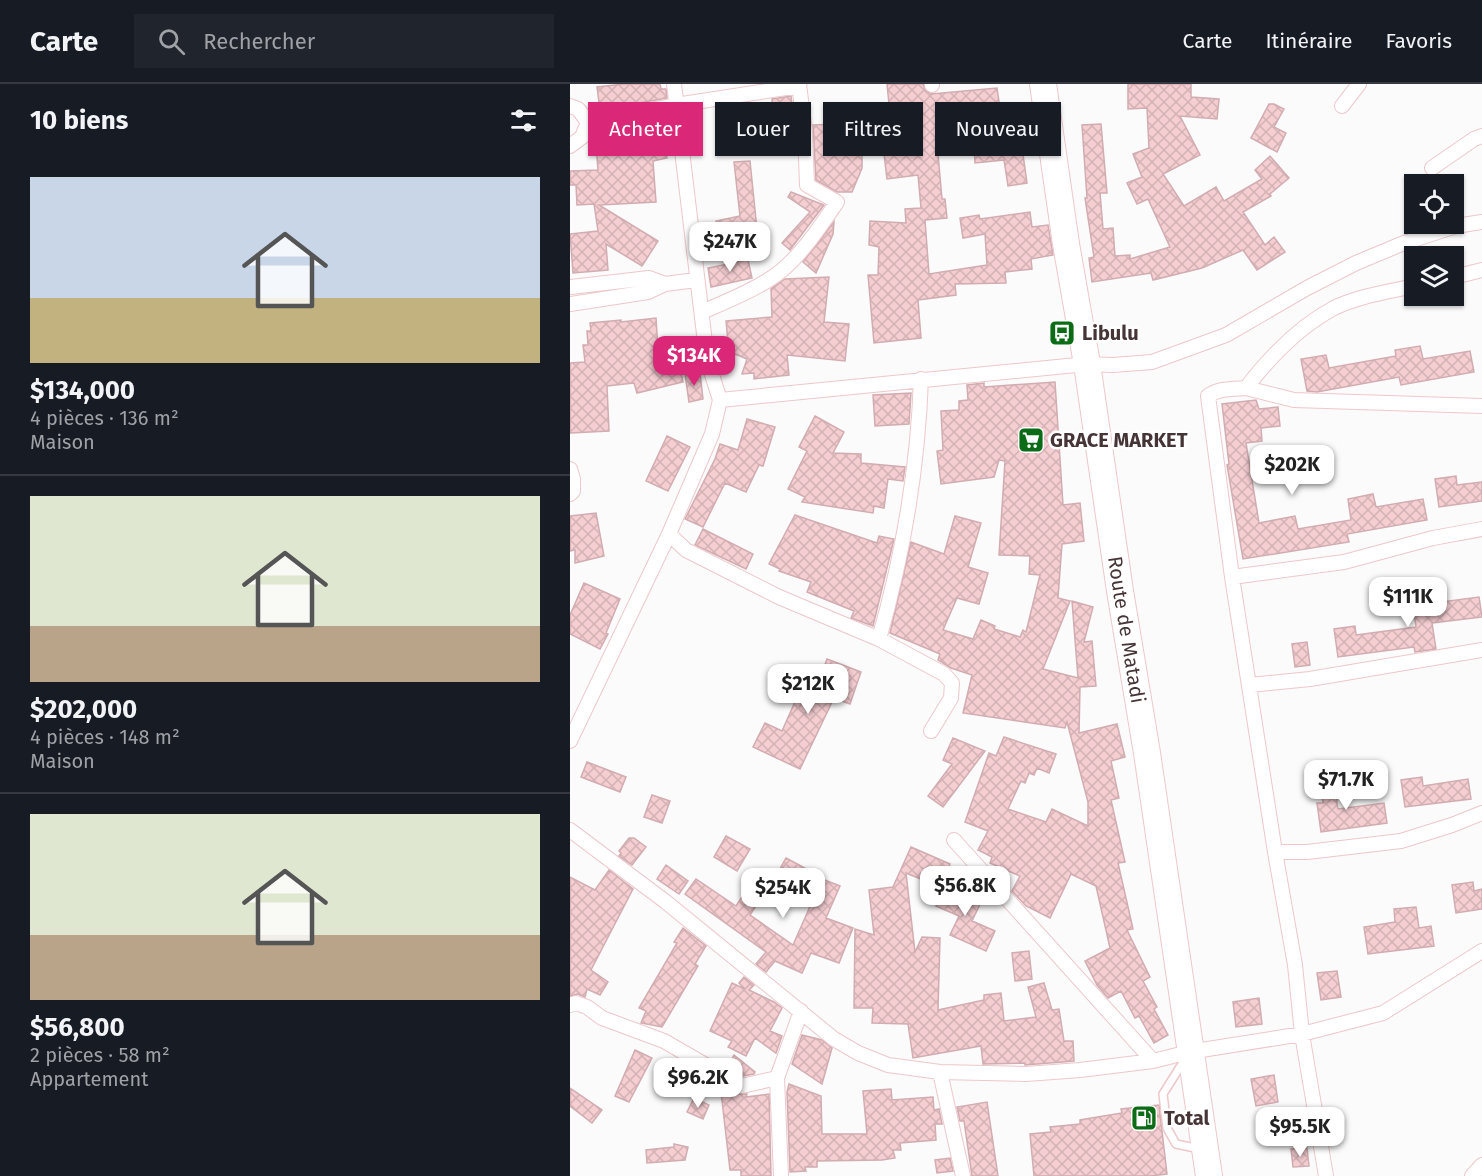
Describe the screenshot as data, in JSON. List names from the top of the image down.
{
  "streets": {
    "highway": ["Route de Matadi"]
  },
  "places": {
    "bus stop": ["Libulu"],
    "supermarket": ["GRACE MARKET"],
    "fuel station": ["Total"]
  },
  "page": {
    "header": "Carte",
    "search": "Rechercher",
    "nav": ["Carte", "Itinéraire", "Favoris"],
    "heading": "10 biens",
    "chip": [
      "Acheter",
      "Louer",
      "Filtres",
      "Nouveau"
    ],
    "list": [
      {
        "name": "$134,000",
        "note": "4 pièces · 136 m² · Maison"
      },
      {
        "name": "$202,000",
        "note": "4 pièces · 148 m² · Maison"
      },
      {
        "name": "$56,800",
        "note": "2 pièces · 58 m² · Appartement"
      }
    ],
    "price": [
      "$247K",
      "$134K",
      "$202K",
      "$111K",
      "$212K",
      "$71.7K",
      "$56.8K",
      "$254K",
      "$96.2K",
      "$95.5K"
    ]
  }
}
